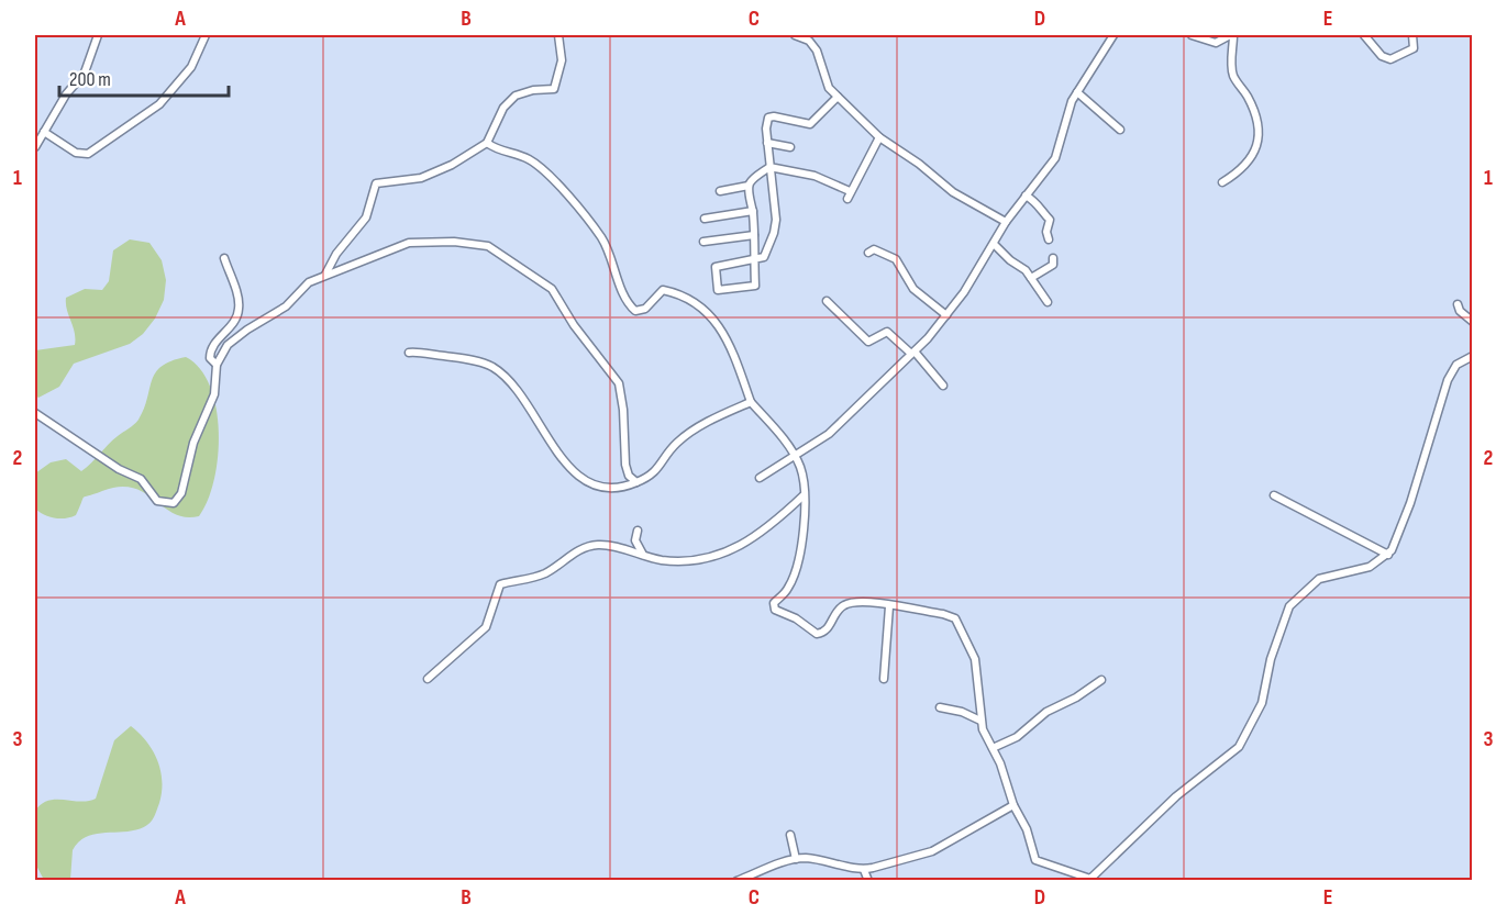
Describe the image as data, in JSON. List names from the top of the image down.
{
  "scale_bar": "200 m",
  "grid": {
    "columns": [
      "A",
      "B",
      "C",
      "D",
      "E"
    ],
    "rows": ["1", "2", "3"]
  }
}
